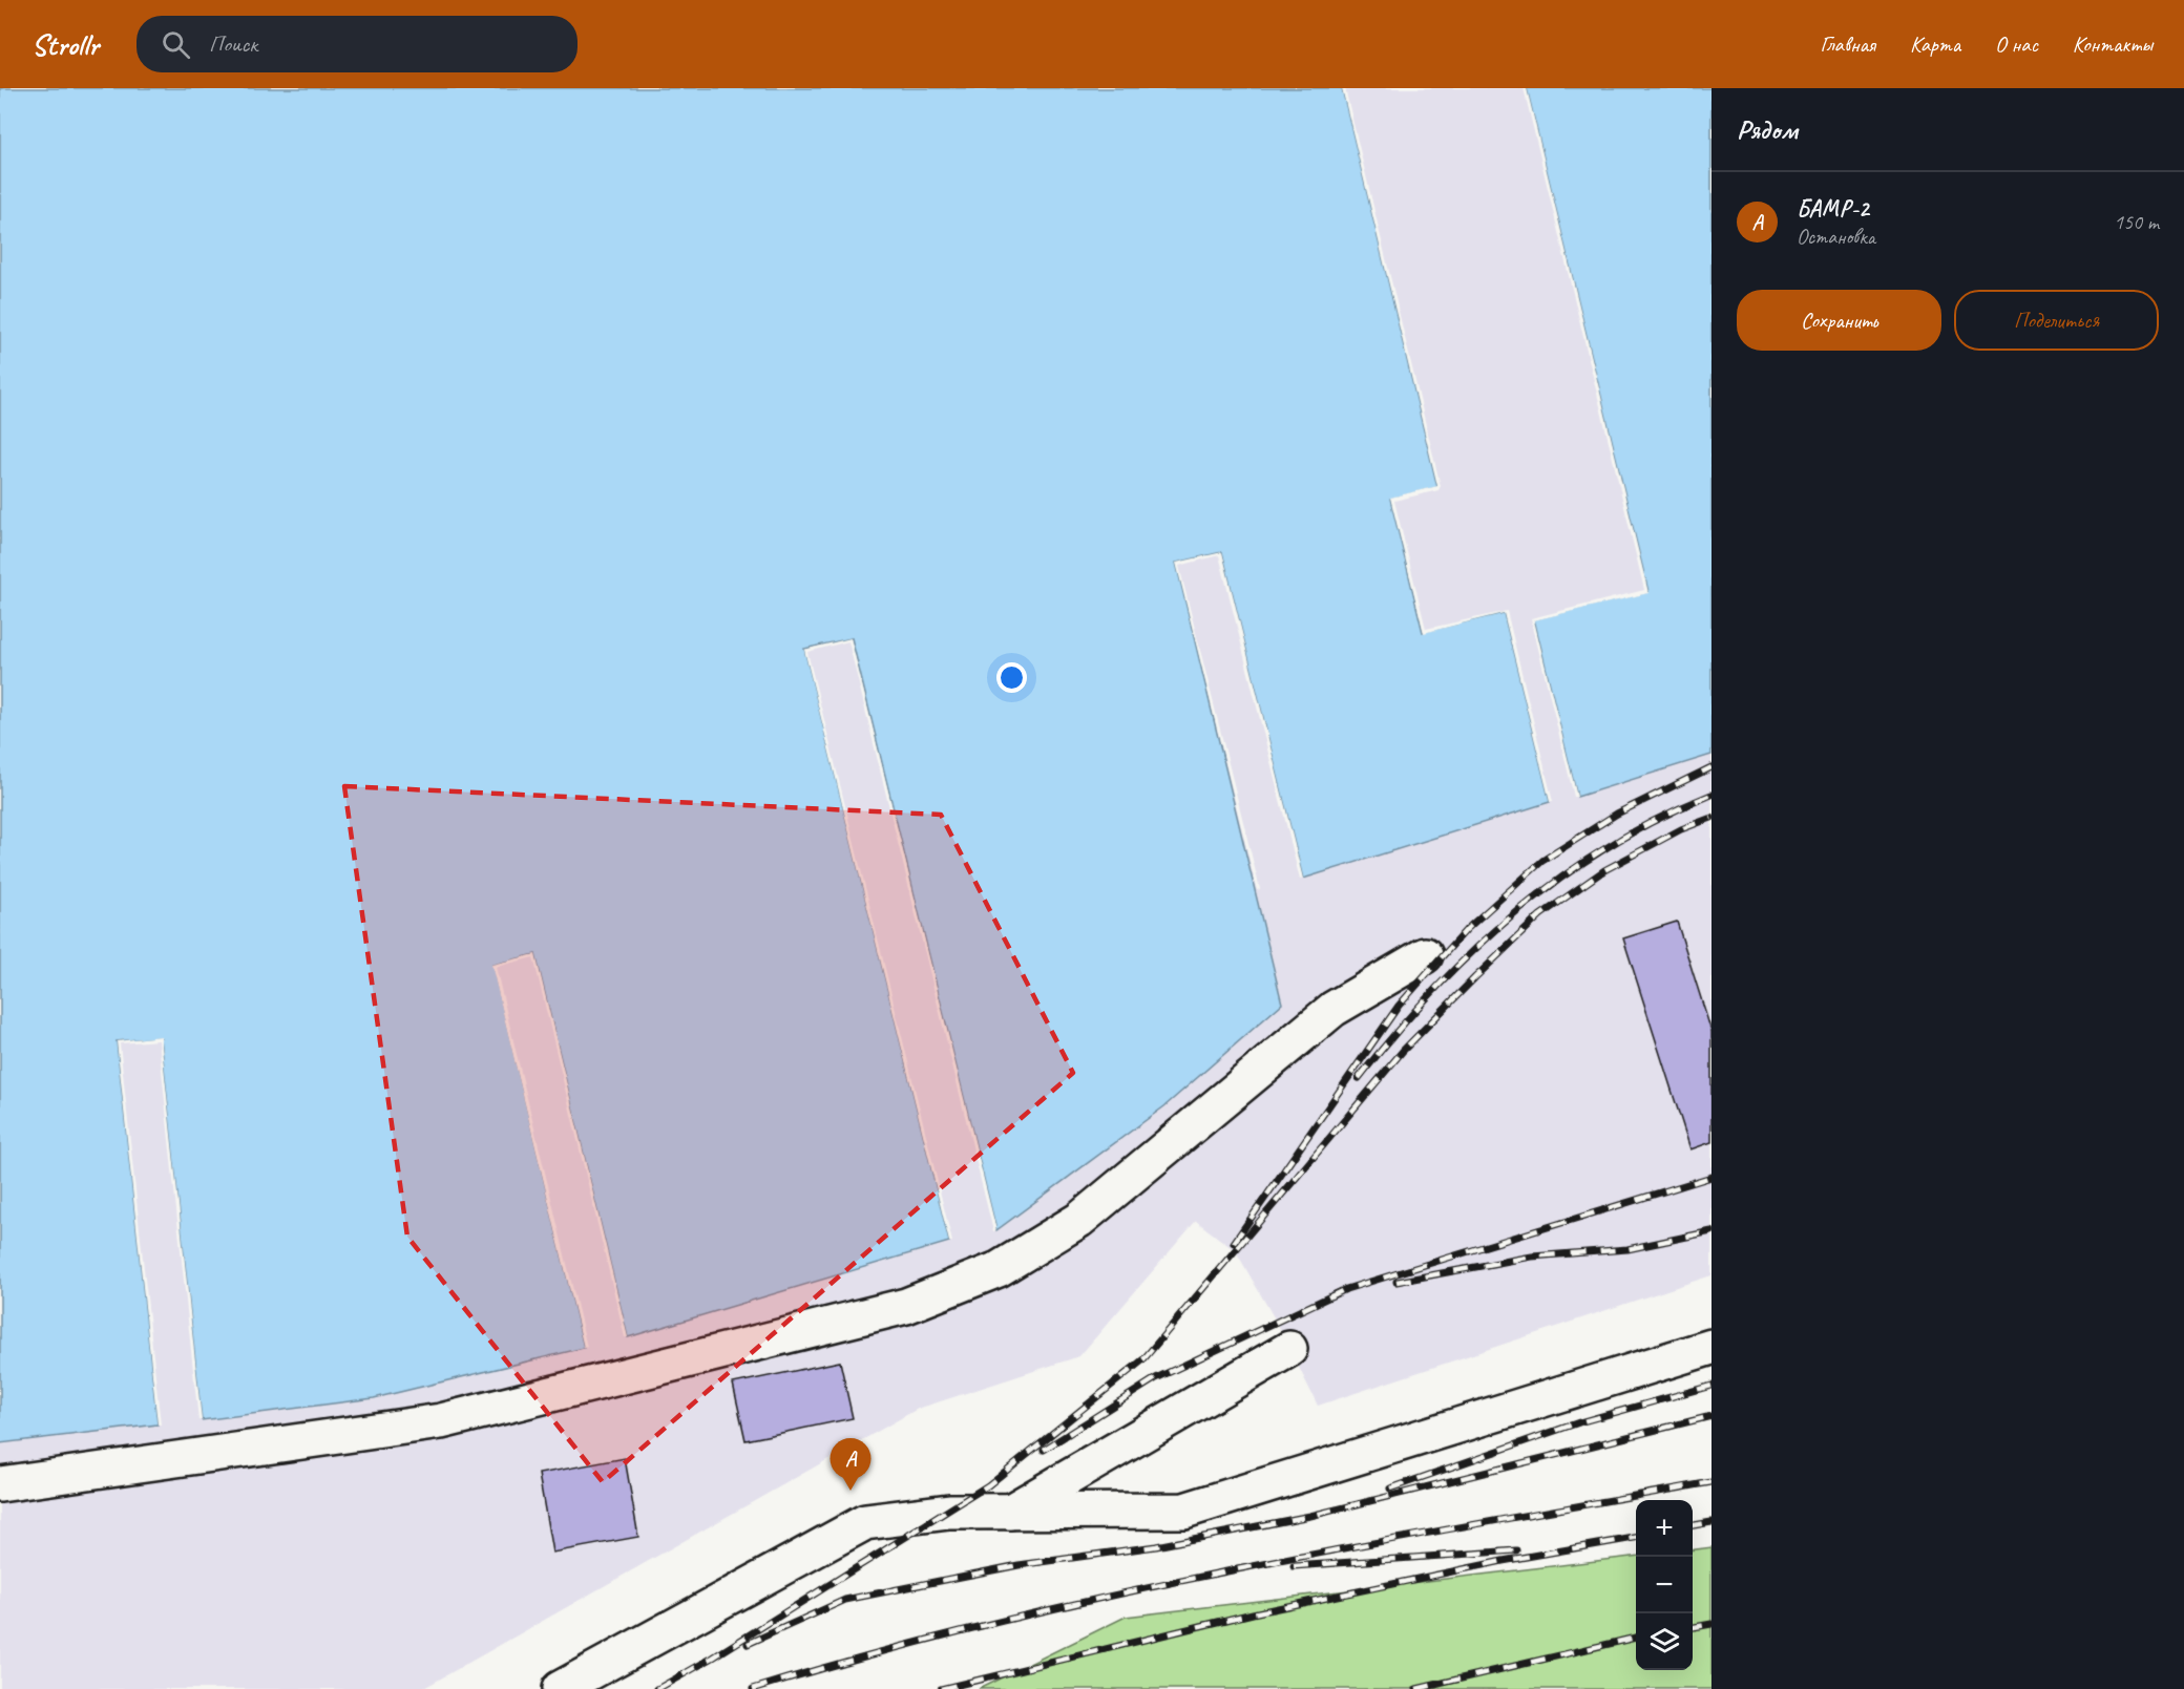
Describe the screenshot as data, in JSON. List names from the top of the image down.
{
  "page": {
    "header": "Strollr",
    "search": "Поиск",
    "nav": [
      "Главная",
      "Карта",
      "О нас",
      "Контакты"
    ],
    "heading": "Рядом",
    "list": [
      {
        "mark": "A",
        "name": "БАМР-2",
        "note": "Остановка",
        "value": "150 m"
      }
    ],
    "buttons": ["Сохранить", "Поделиться"],
    "pins": "A",
    "map_buttons": ["+", "−"]
  }
}
